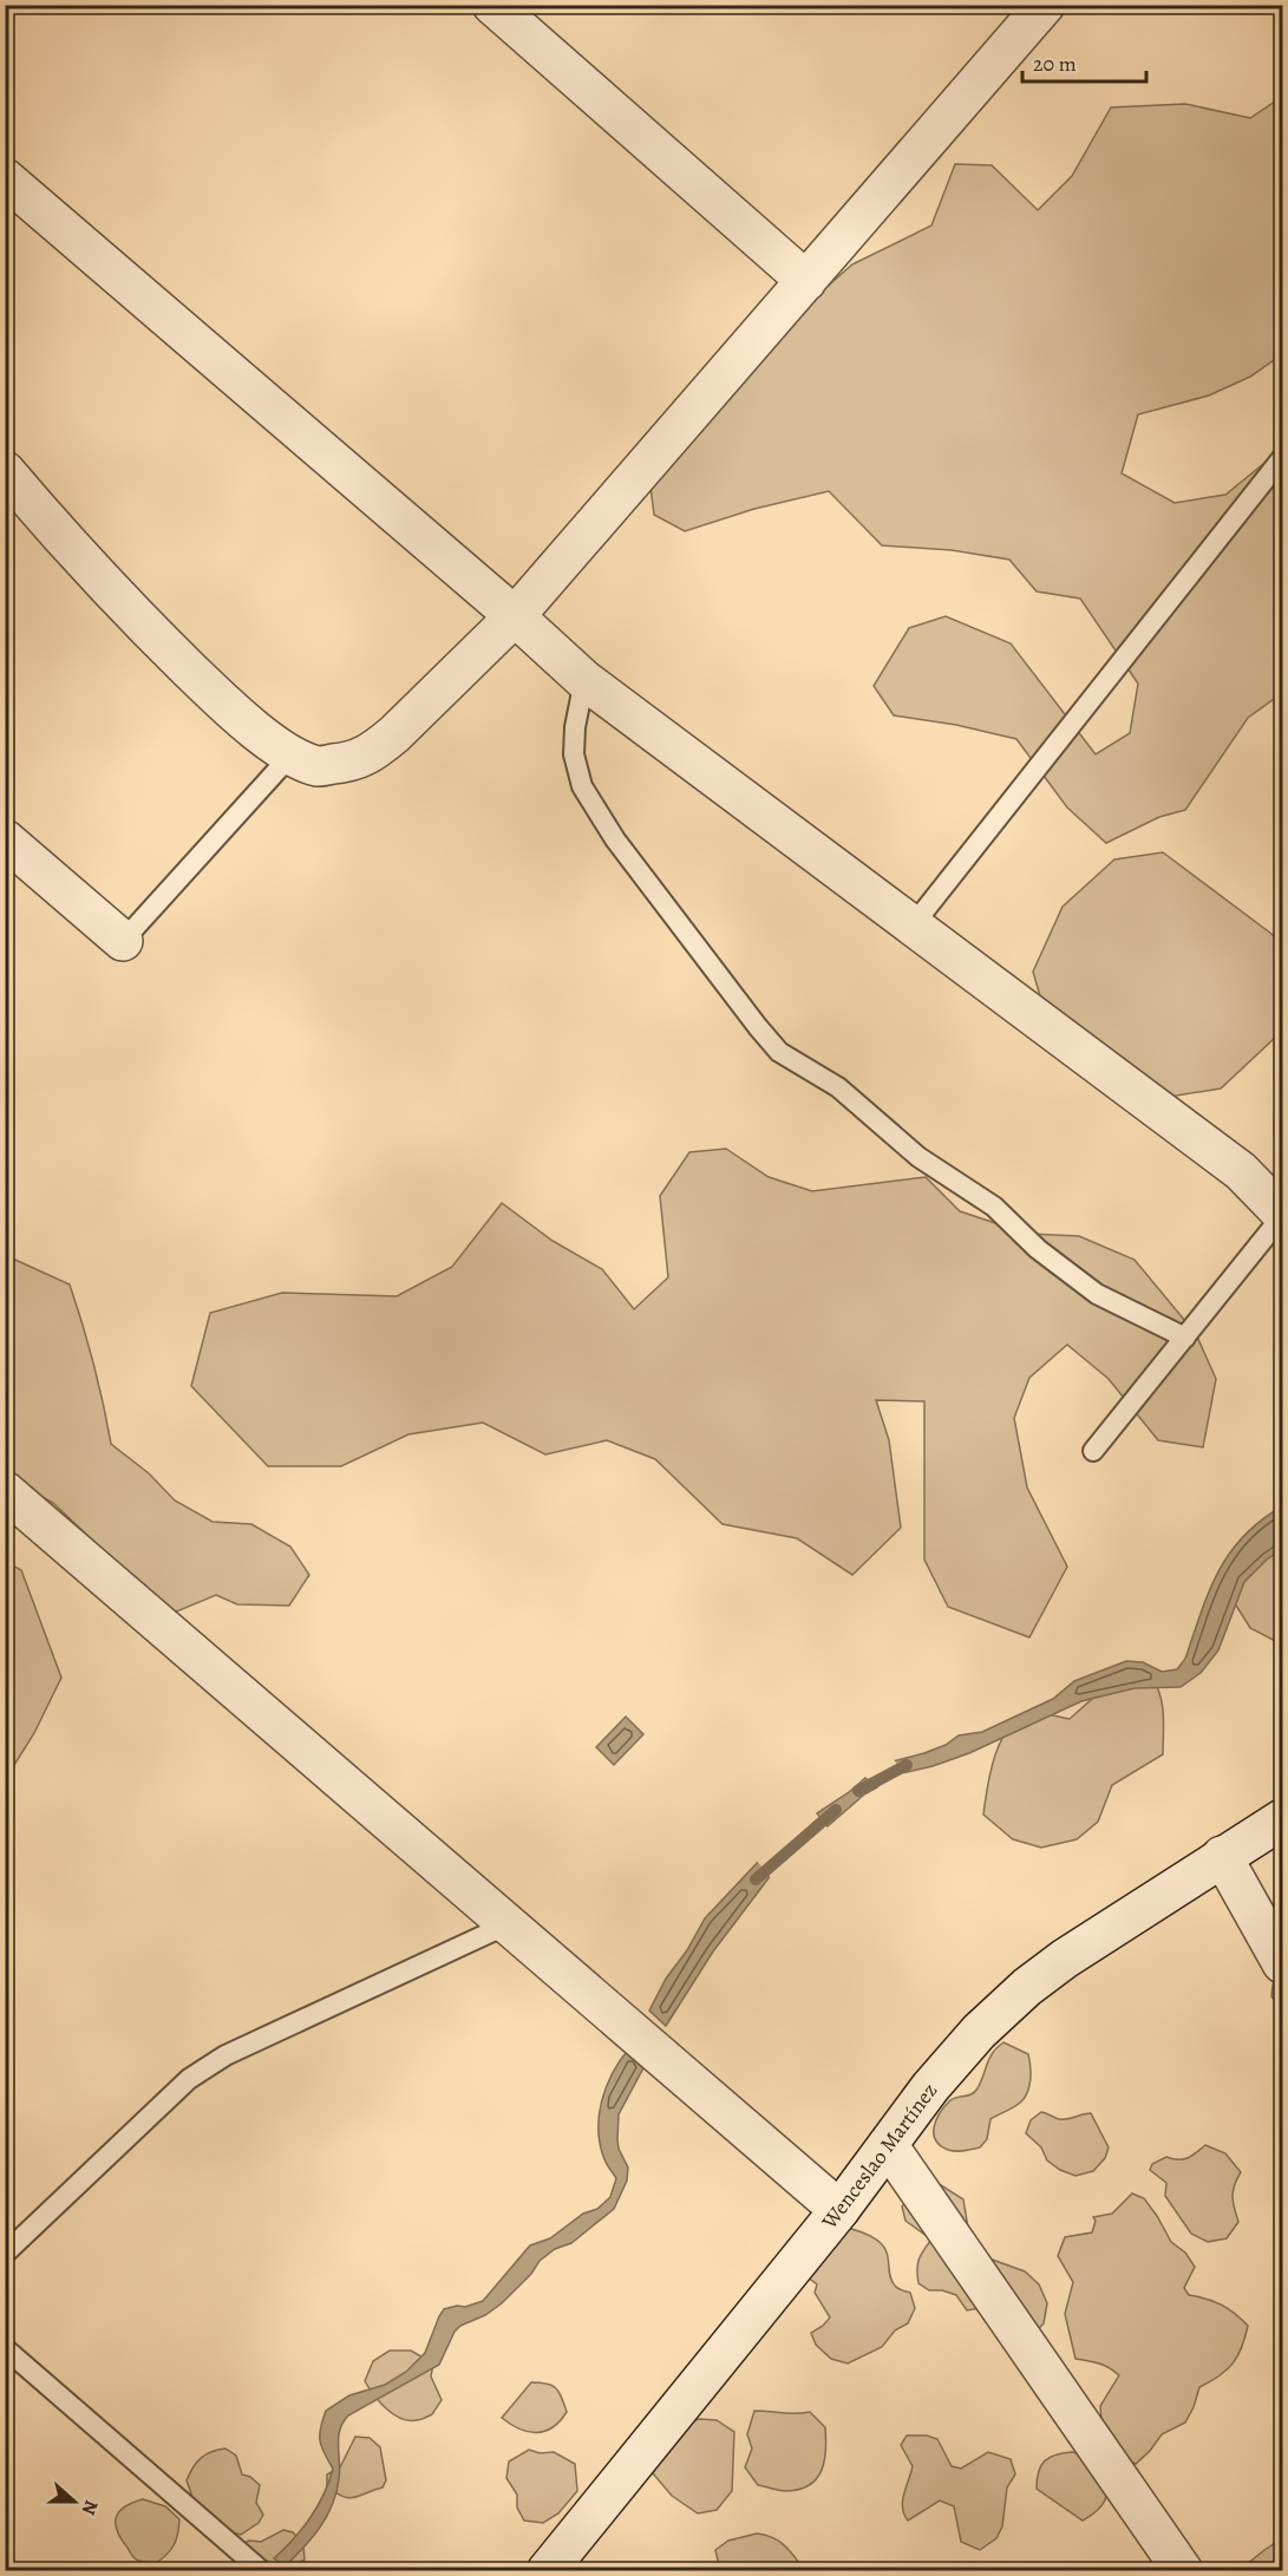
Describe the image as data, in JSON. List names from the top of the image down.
{
  "streets": {
    "street": ["Wenceslao Martínez"]
  },
  "scale_bar": "20 m",
  "north": "right"
}
